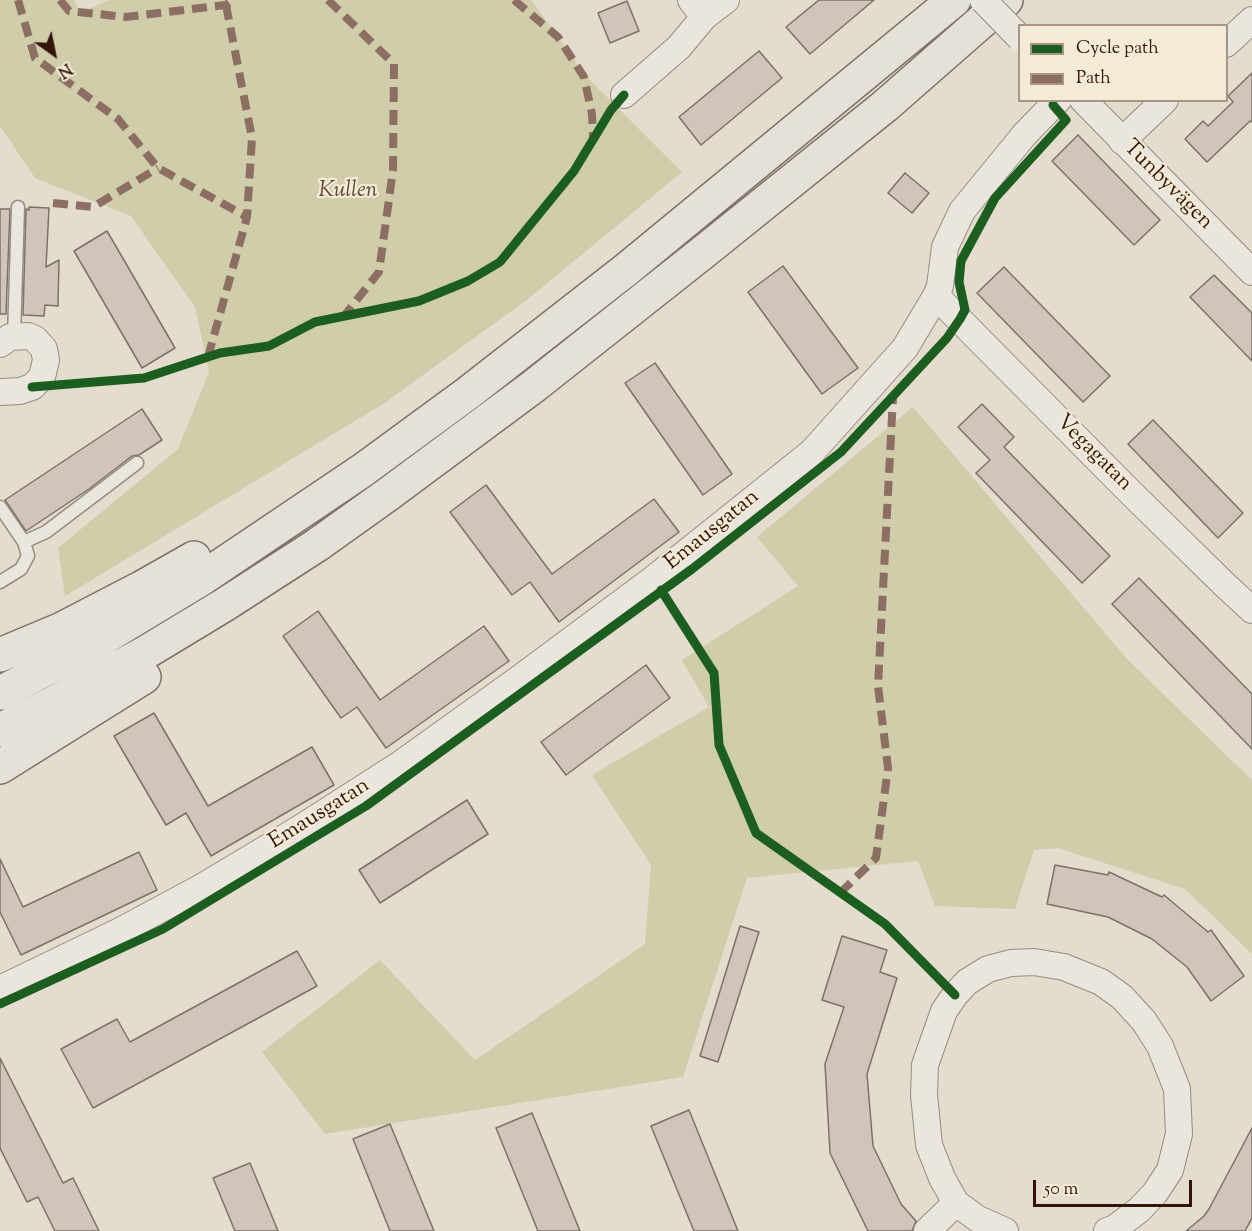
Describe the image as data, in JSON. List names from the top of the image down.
{
  "streets": {
    "street": ["Tunbyvägen", "Vegagatan", "Emausgatan"]
  },
  "crossings": [
    ["Vegagatan", "Emausgatan"]
  ],
  "parks": ["Kullen"],
  "legend": ["Cycle path", "Path"],
  "scale_bar": "50 m",
  "north": "bottom right"
}
